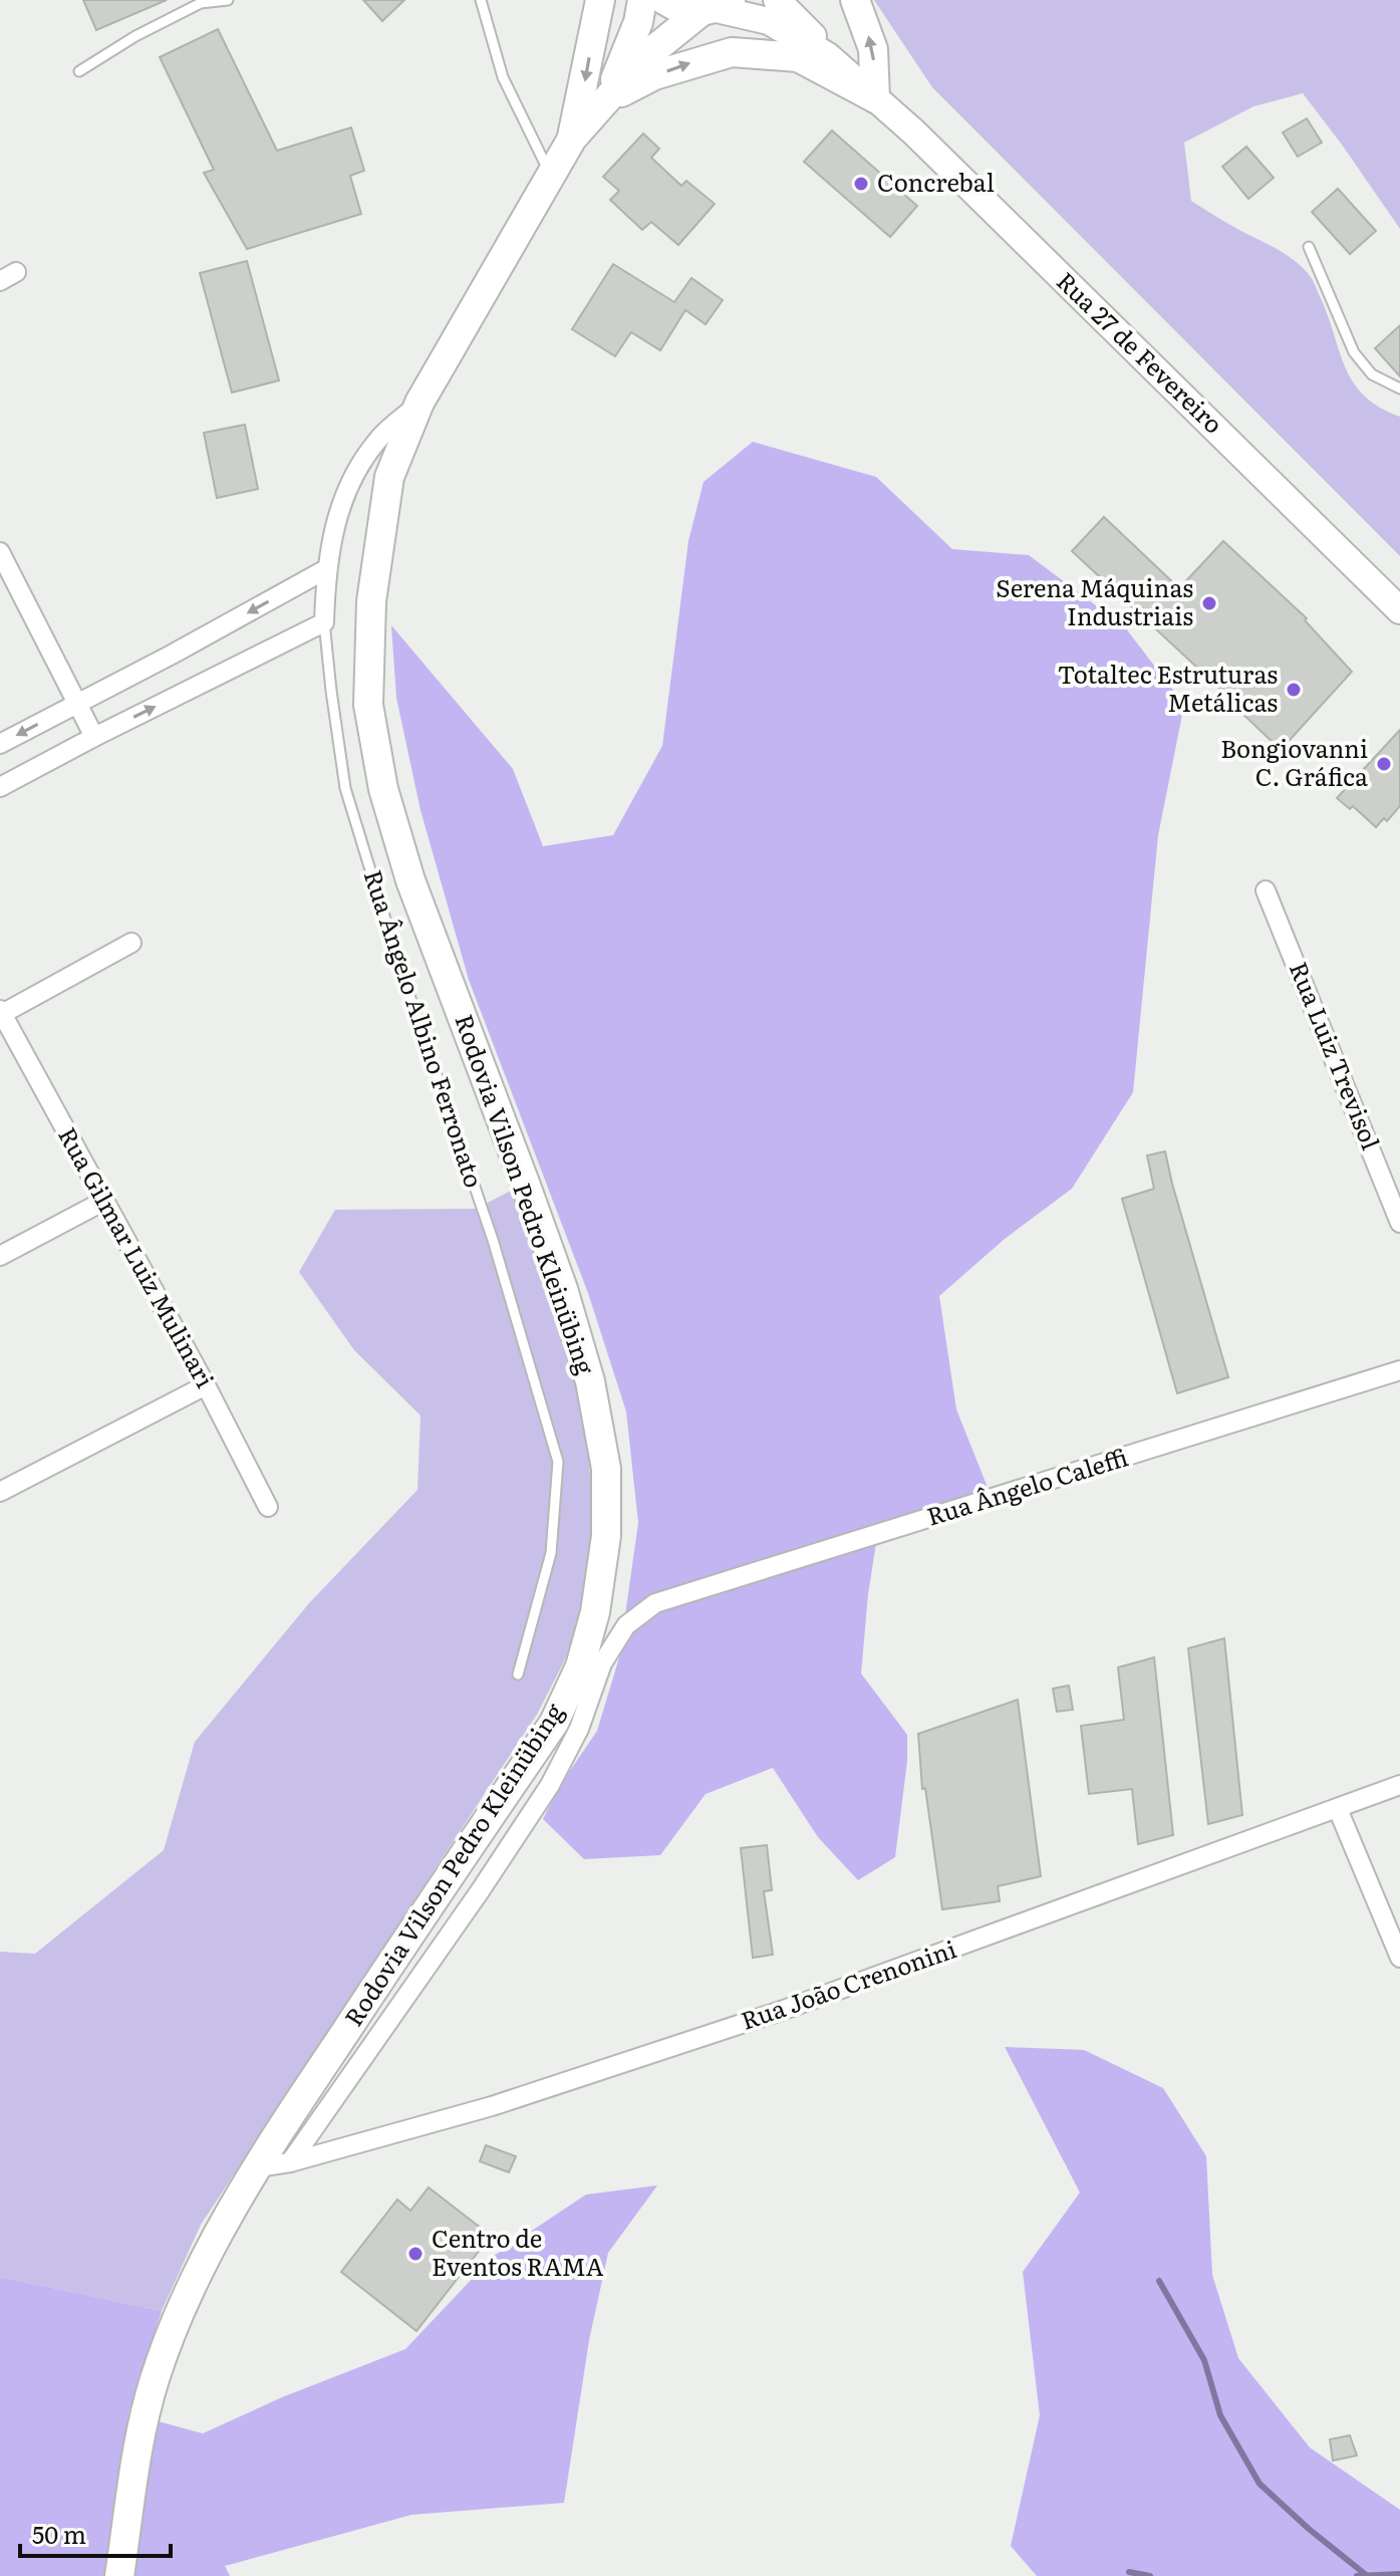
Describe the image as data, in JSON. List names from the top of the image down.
{
  "streets": {
    "main road": ["Rua 27 de Fevereiro", "Rodovia Vilson Pedro Kleinübing"],
    "street": [
      "Rua Ângelo Albino Ferronato",
      "Rua Luiz Trevisol",
      "Rua Gilmar Luiz Mulinari",
      "Rua Ângelo Caleffi",
      "Rua João Crenonini"
    ]
  },
  "crossings": [
    ["Rua 27 de Fevereiro", "Rodovia Vilson Pedro Kleinübing"],
    ["Rua Ângelo Albino Ferronato", "Rodovia Vilson Pedro Kleinübing"],
    ["Rodovia Vilson Pedro Kleinübing", "Rua João Crenonini"],
    ["Rua Ângelo Caleffi", "Rua João Crenonini"]
  ],
  "places": [
    "Concrebal",
    "Serena Máquinas Industriais",
    "Totaltec Estruturas Metálicas",
    "Bongiovanni C. Gráfica",
    "Centro de Eventos RAMA"
  ],
  "scale_bar": "50 m"
}
